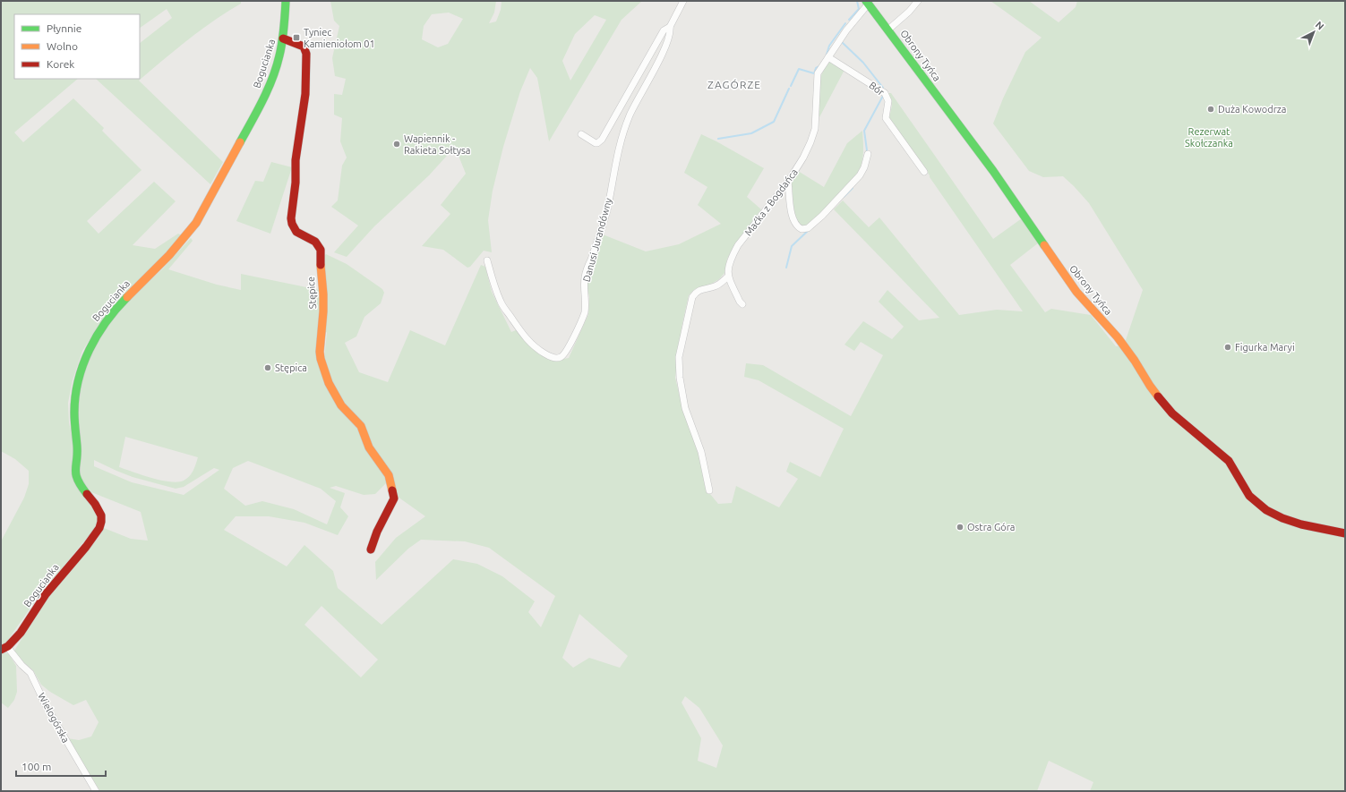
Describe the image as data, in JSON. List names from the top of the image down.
{
  "streets": {
    "street": [
      "Obrony Tyńca",
      "Bogucianka",
      "Bór",
      "Maćka z Bogdańca",
      "Danusi Jurandówny",
      "Stępice",
      "Wielogórska"
    ]
  },
  "crossings": [
    ["Obrony Tyńca", "Maćka z Bogdańca"],
    ["Bogucianka", "Stępice"],
    ["Bogucianka", "Wielogórska"],
    ["Bór", "Maćka z Bogdańca"]
  ],
  "districts": ["ZAGÓRZE"],
  "parks": ["Rezerwat Skołczanka"],
  "places": {
    "transit": ["Tyniec Kamieniołom 01"],
    "other": [
      "Duża Kowodrza",
      "Wapiennik - Rakieta Sołtysa",
      "Figurka Maryi",
      "Stępica",
      "Ostra Góra"
    ]
  },
  "legend": ["Płynnie", "Wolno", "Korek"],
  "scale_bar": "100 m",
  "north": "top right"
}
